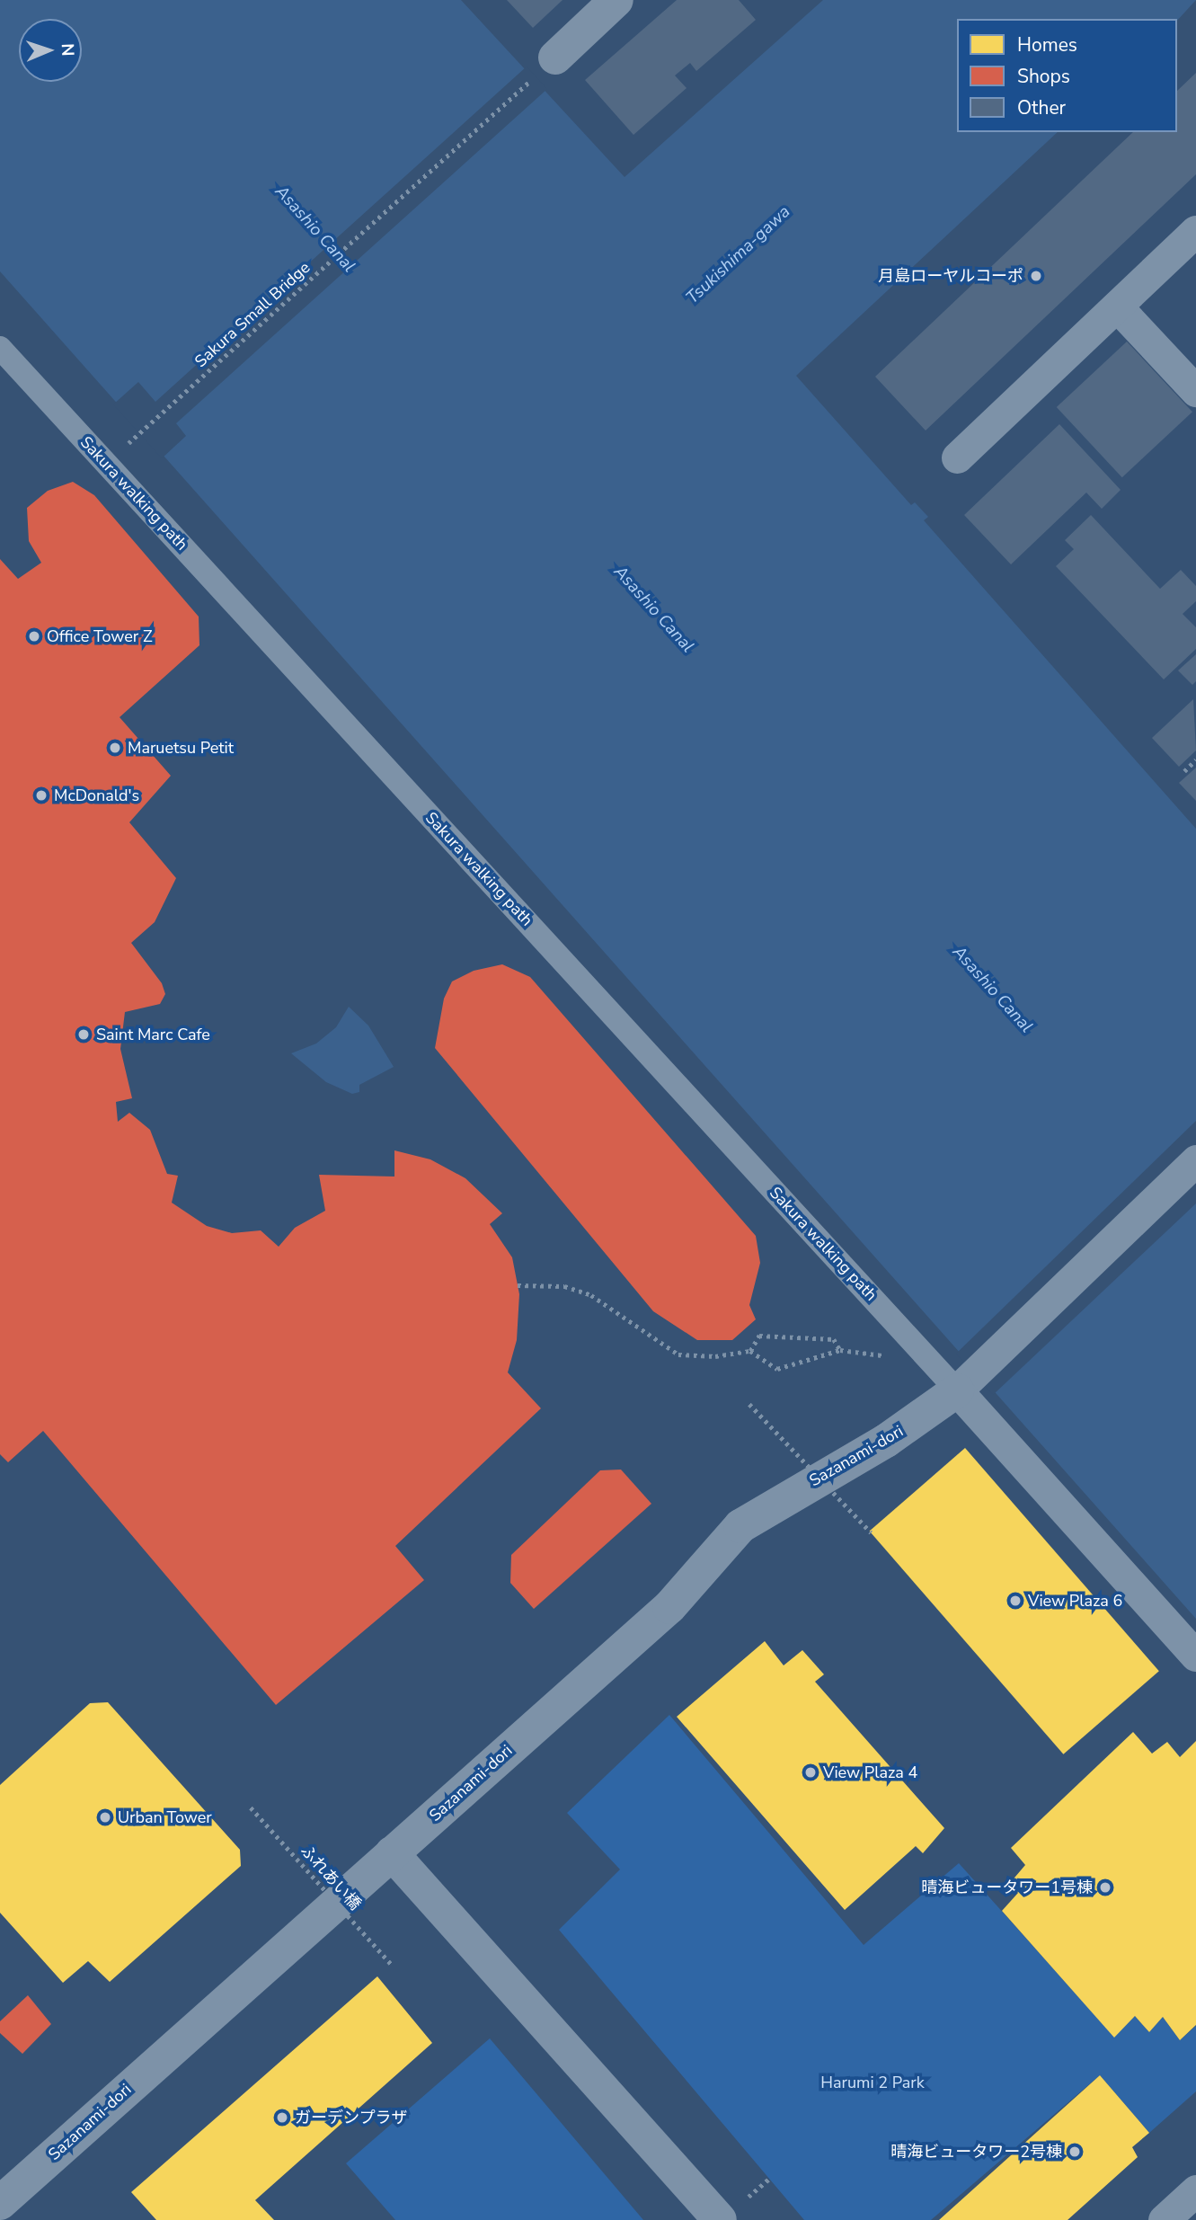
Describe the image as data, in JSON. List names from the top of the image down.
{
  "streets": {
    "street": ["Sakura walking path", "Sazanami-dori"],
    "path": ["Sakura Small Bridge", "ふれあい橋"]
  },
  "crossings": [
    ["Sakura Small Bridge", "Sakura walking path"],
    ["Sakura walking path", "Sazanami-dori"]
  ],
  "water": ["Asashio Canal", "Tsukishima-gawa"],
  "parks": ["Harumi 2 Park"],
  "places": [
    "月島ローヤルコーポ",
    "Office Tower Z",
    "Maruetsu Petit",
    "McDonald's",
    "Saint Marc Cafe",
    "View Plaza 6",
    "View Plaza 4",
    "Urban Tower",
    "晴海ビュータワー1号棟",
    "ガーデンプラザ",
    "晴海ビュータワー2号棟"
  ],
  "legend": ["Homes", "Shops", "Other"],
  "north": "right"
}
